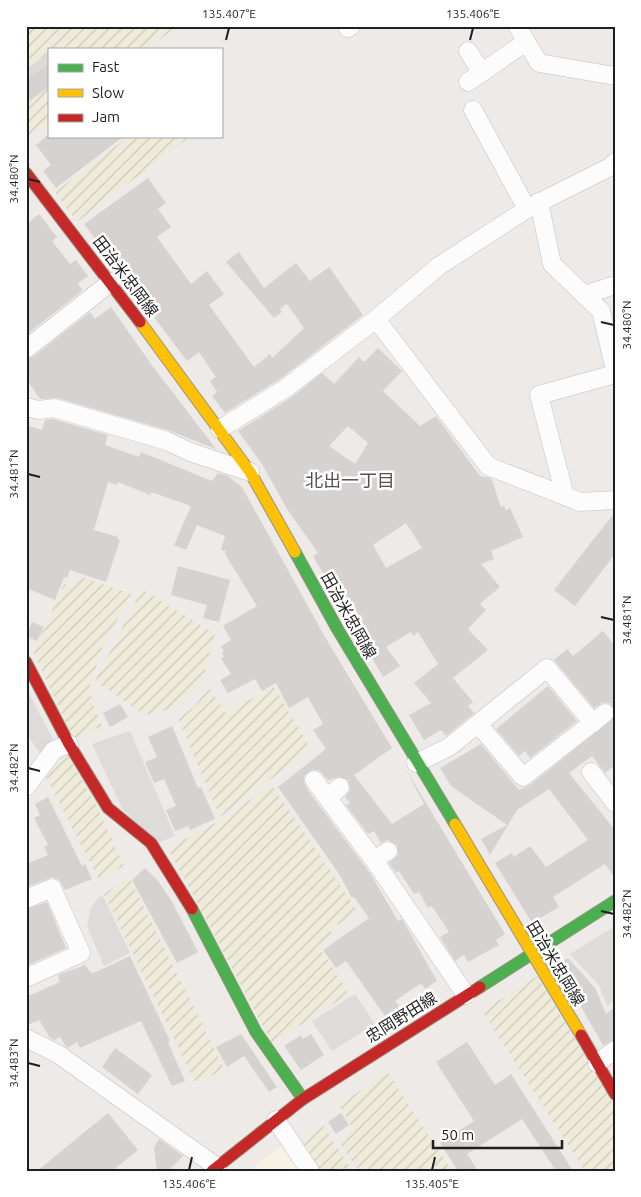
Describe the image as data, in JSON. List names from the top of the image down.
{
  "streets": {
    "main road": ["田治米忠岡線", "忠岡野田線"]
  },
  "crossings": [
    ["田治米忠岡線", "忠岡野田線"]
  ],
  "districts": ["北出一丁目"],
  "legend": ["Fast", "Slow", "Jam"],
  "scale_bar": "50 m",
  "coordinates": [
    "135.407°E",
    "135.406°E",
    "34.480°N",
    "34.481°N",
    "34.482°N",
    "34.483°N",
    "135.405°E"
  ]
}
